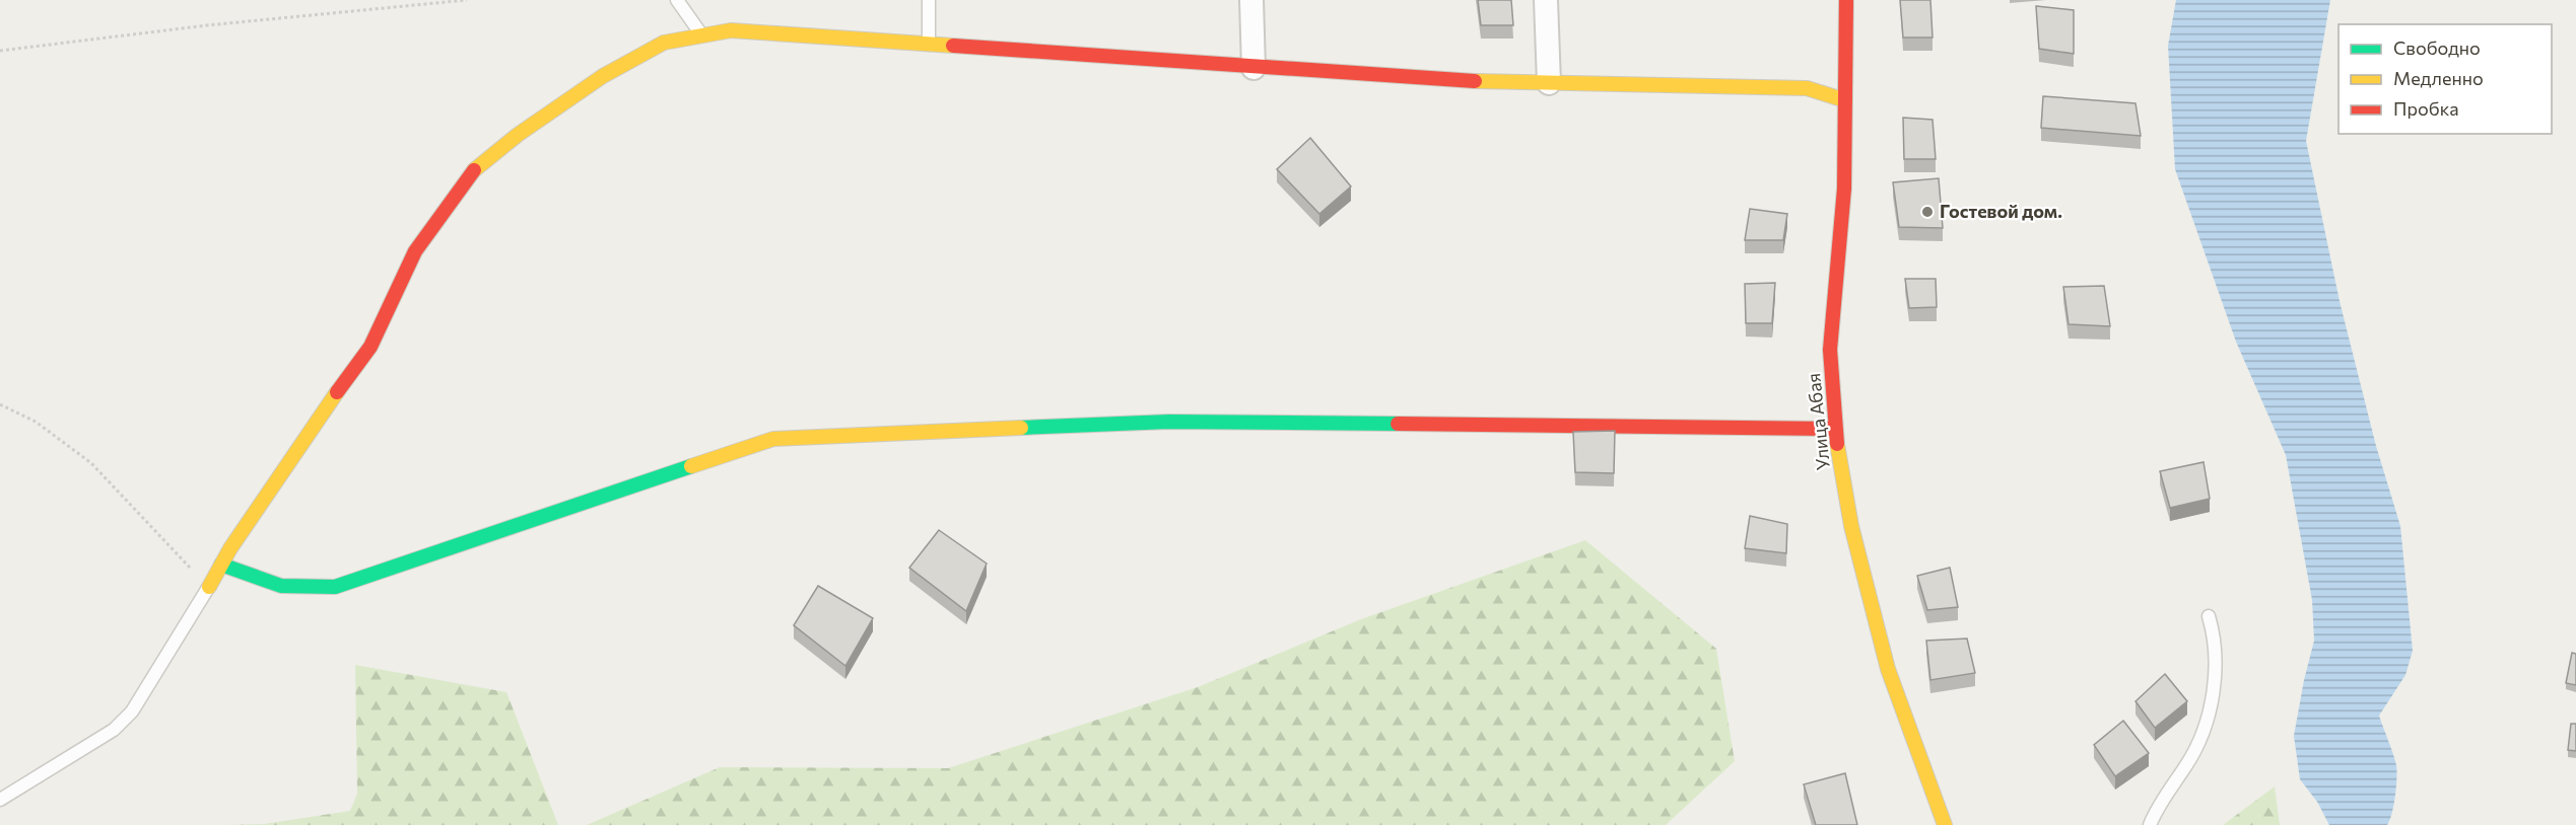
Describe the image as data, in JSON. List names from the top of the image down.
{
  "streets": {
    "street": ["Улица Абая"]
  },
  "places": ["Гостевой дом."],
  "legend": ["Свободно", "Медленно", "Пробка"]
}
